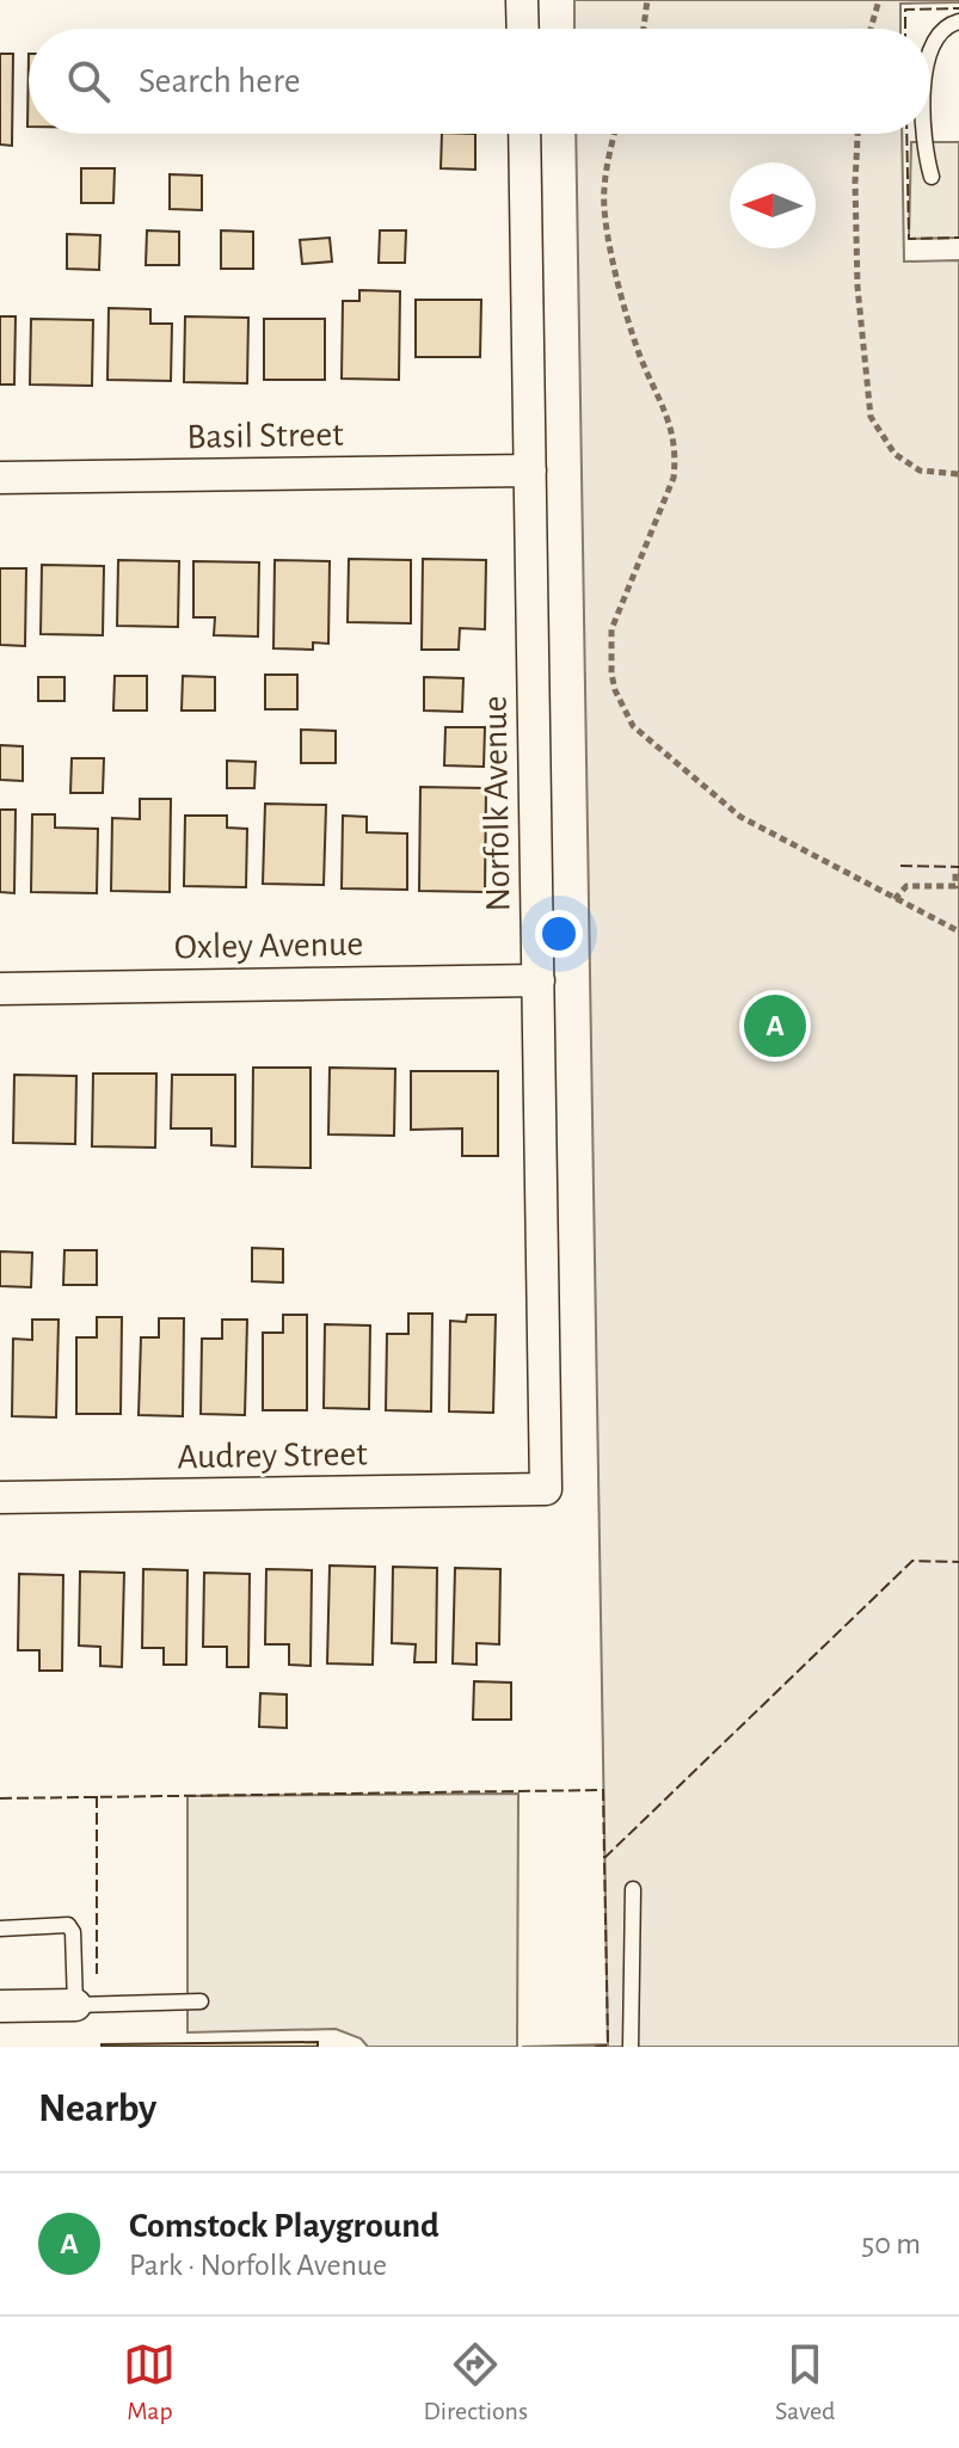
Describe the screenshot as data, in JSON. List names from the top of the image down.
{
  "streets": {
    "street": [
      "Basil Street",
      "Norfolk Avenue",
      "Oxley Avenue",
      "Audrey Street"
    ]
  },
  "crossings": [
    ["Basil Street", "Norfolk Avenue"],
    ["Norfolk Avenue", "Oxley Avenue"],
    ["Norfolk Avenue", "Audrey Street"]
  ],
  "north": "left",
  "page": {
    "search": "Search here",
    "pins": "A",
    "heading": "Nearby",
    "list": [
      {
        "mark": "A",
        "name": "Comstock Playground",
        "note": "Park · Norfolk Avenue",
        "value": "50 m"
      }
    ],
    "nav": ["Map", "Directions", "Saved"]
  }
}
